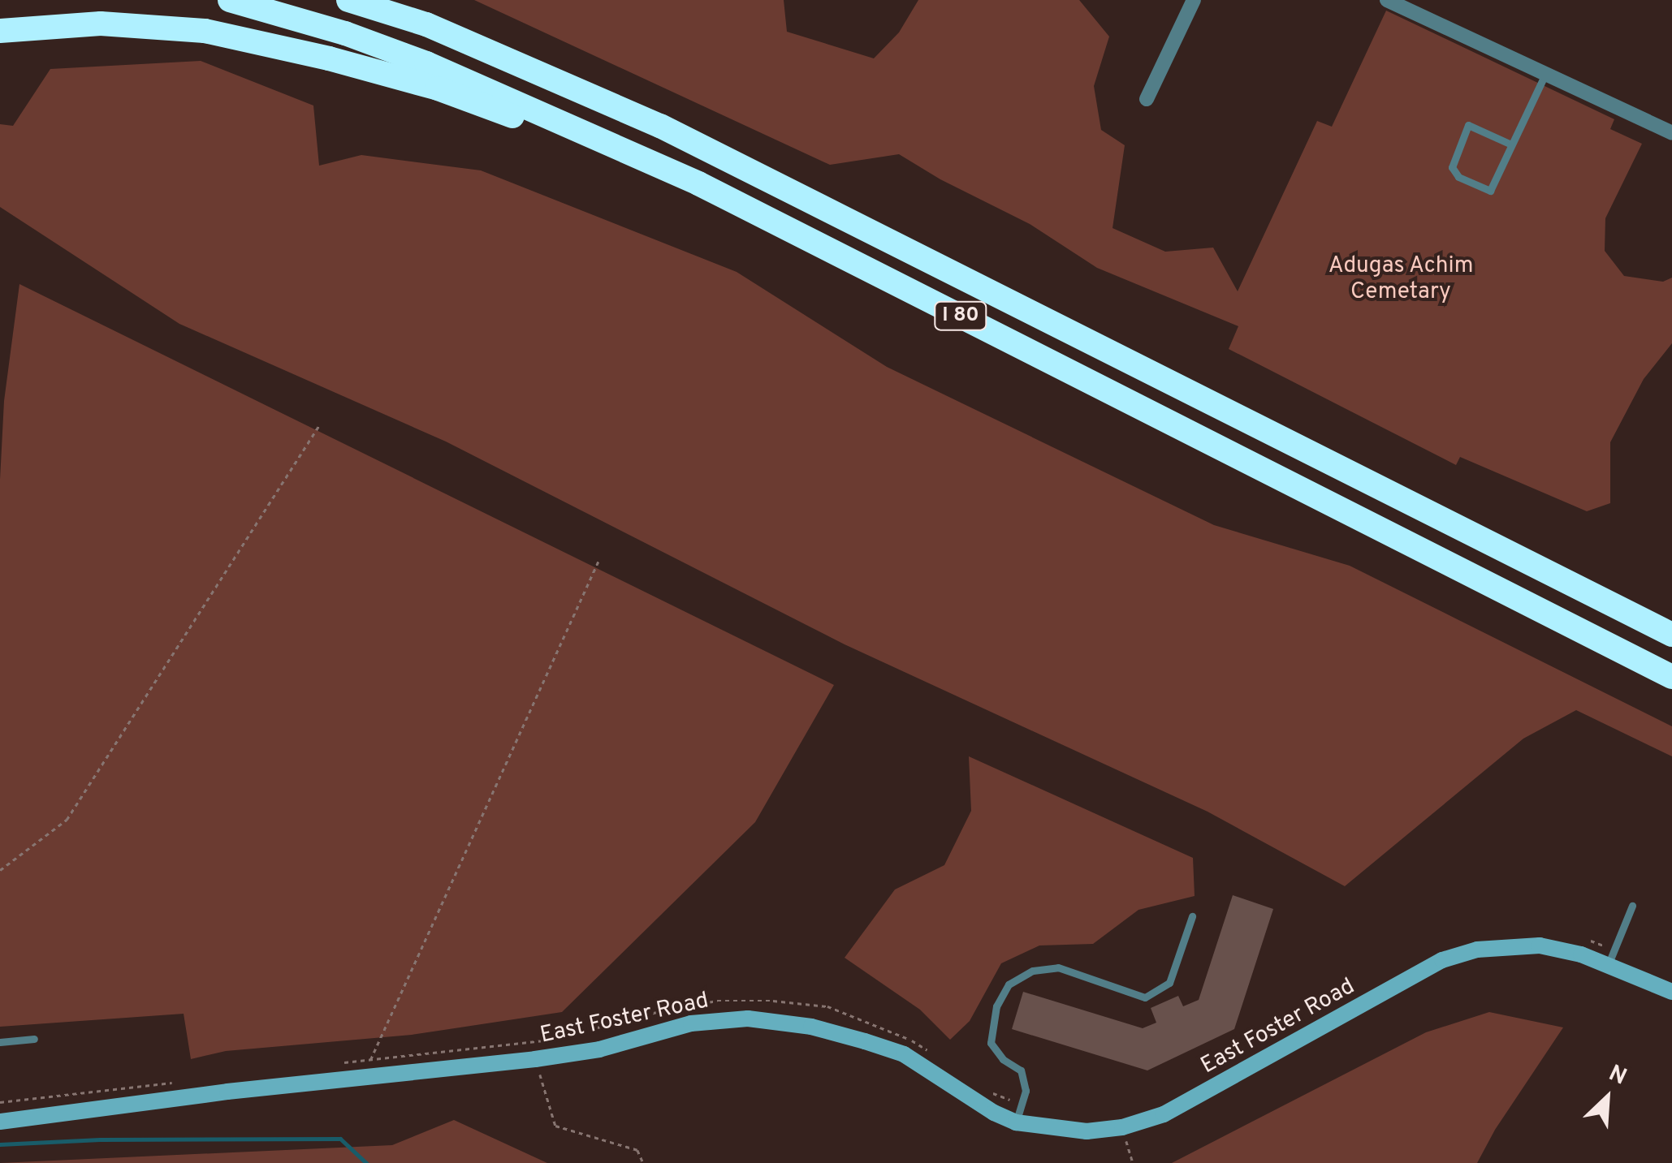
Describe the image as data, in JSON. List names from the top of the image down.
{
  "streets": {
    "highway": ["I 80"],
    "street": ["East Foster Road"]
  },
  "parks": ["Adugas Achim Cemetary"],
  "north": "top right"
}
